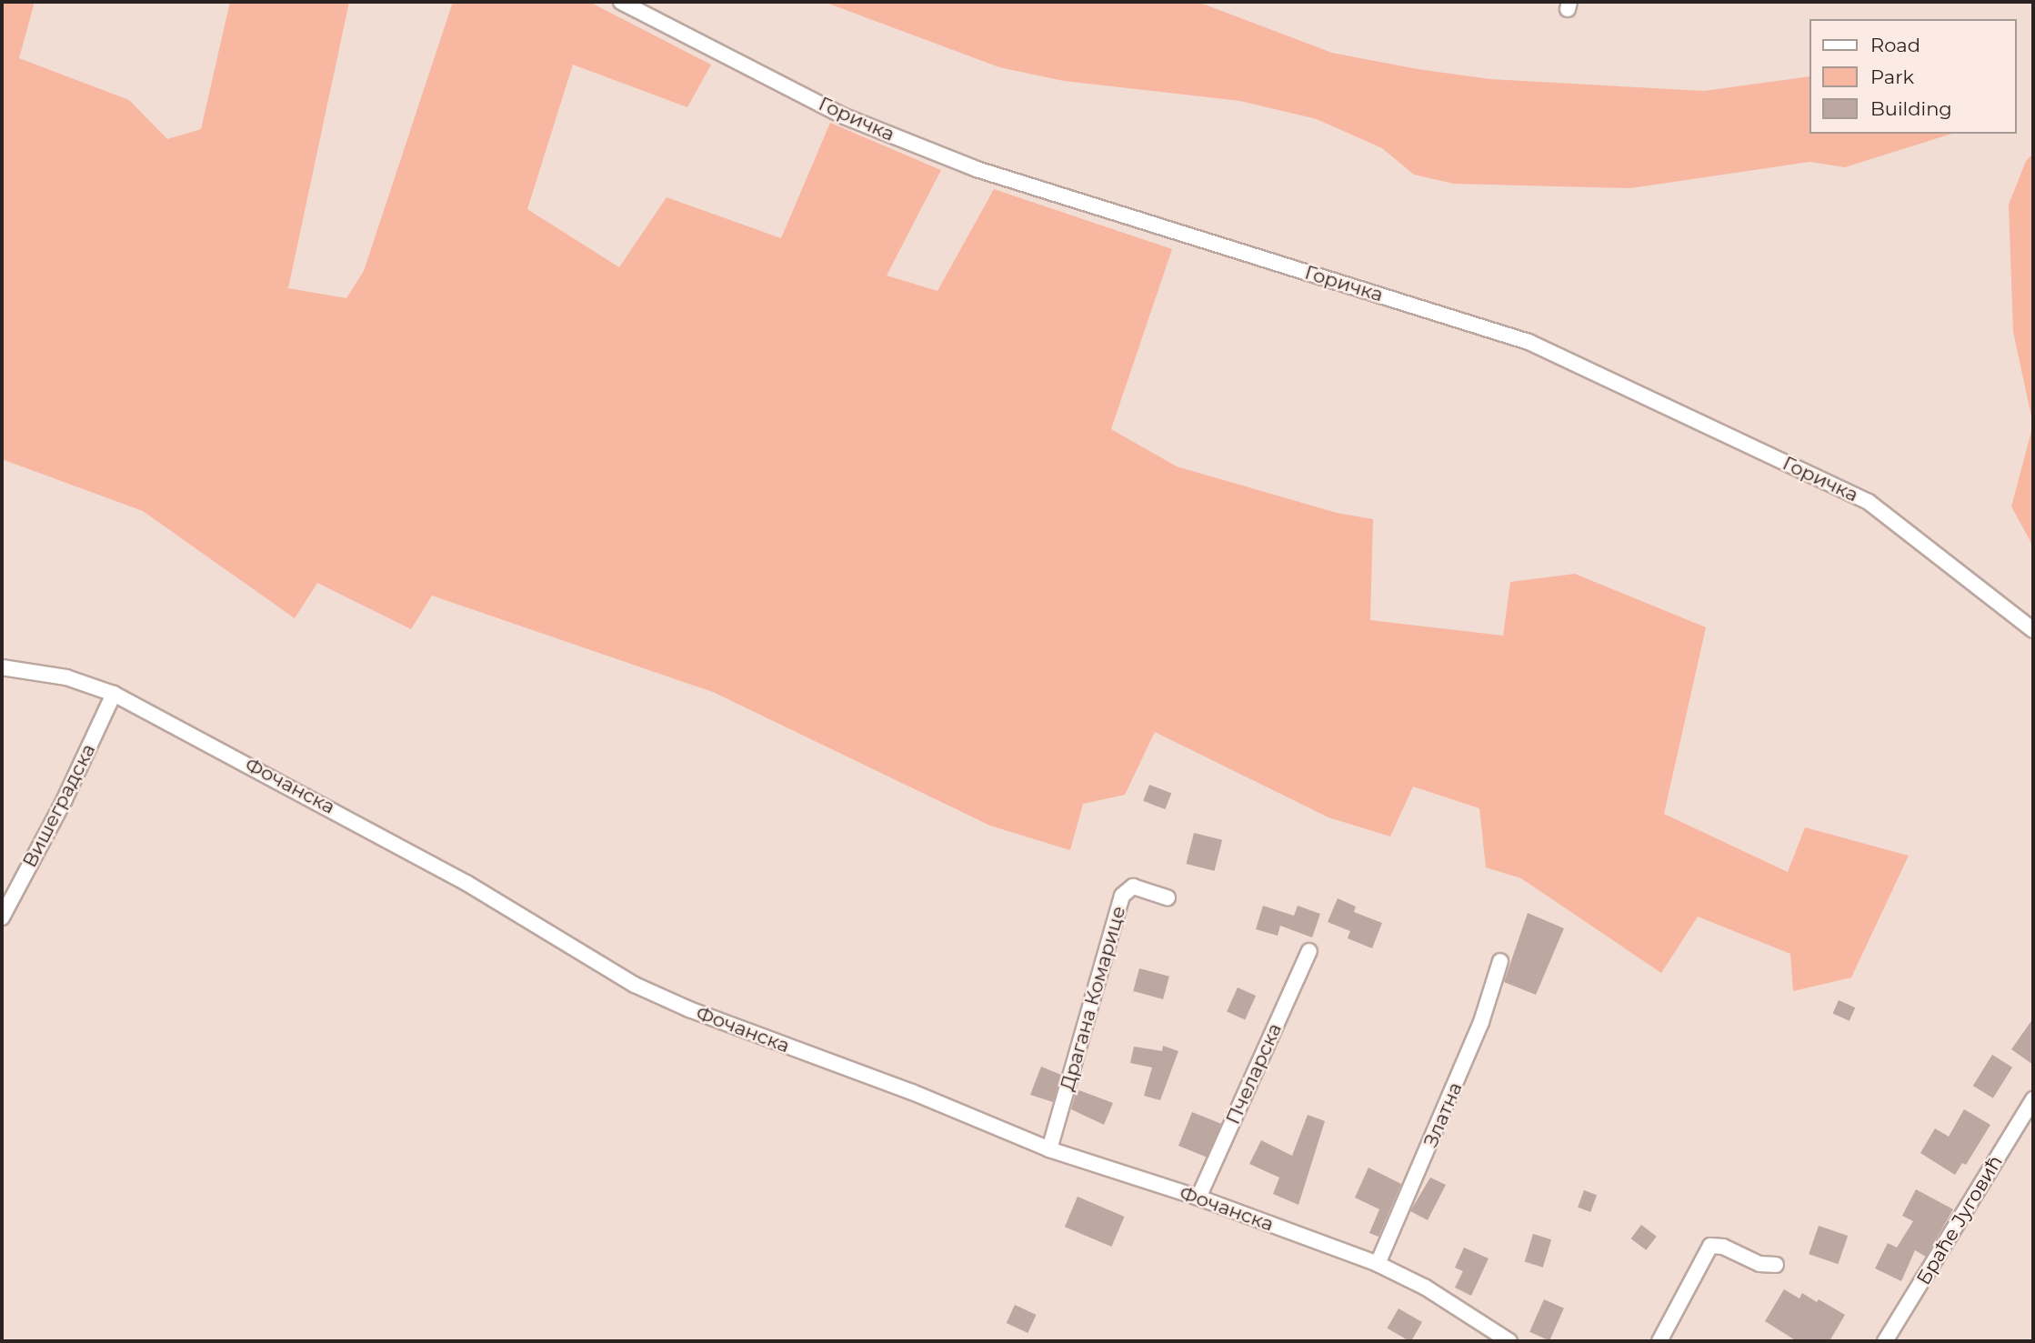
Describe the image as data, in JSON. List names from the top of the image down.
{
  "streets": {
    "street": [
      "Горичка",
      "Фочанска",
      "Вишеградска",
      "Драгана Комарице",
      "Пчеларска",
      "Златна",
      "Браће Југовић"
    ]
  },
  "crossings": [
    ["Фочанска", "Вишеградска"],
    ["Фочанска", "Драгана Комарице"],
    ["Фочанска", "Пчеларска"],
    ["Фочанска", "Златна"]
  ],
  "legend": ["Road", "Park", "Building"]
}
